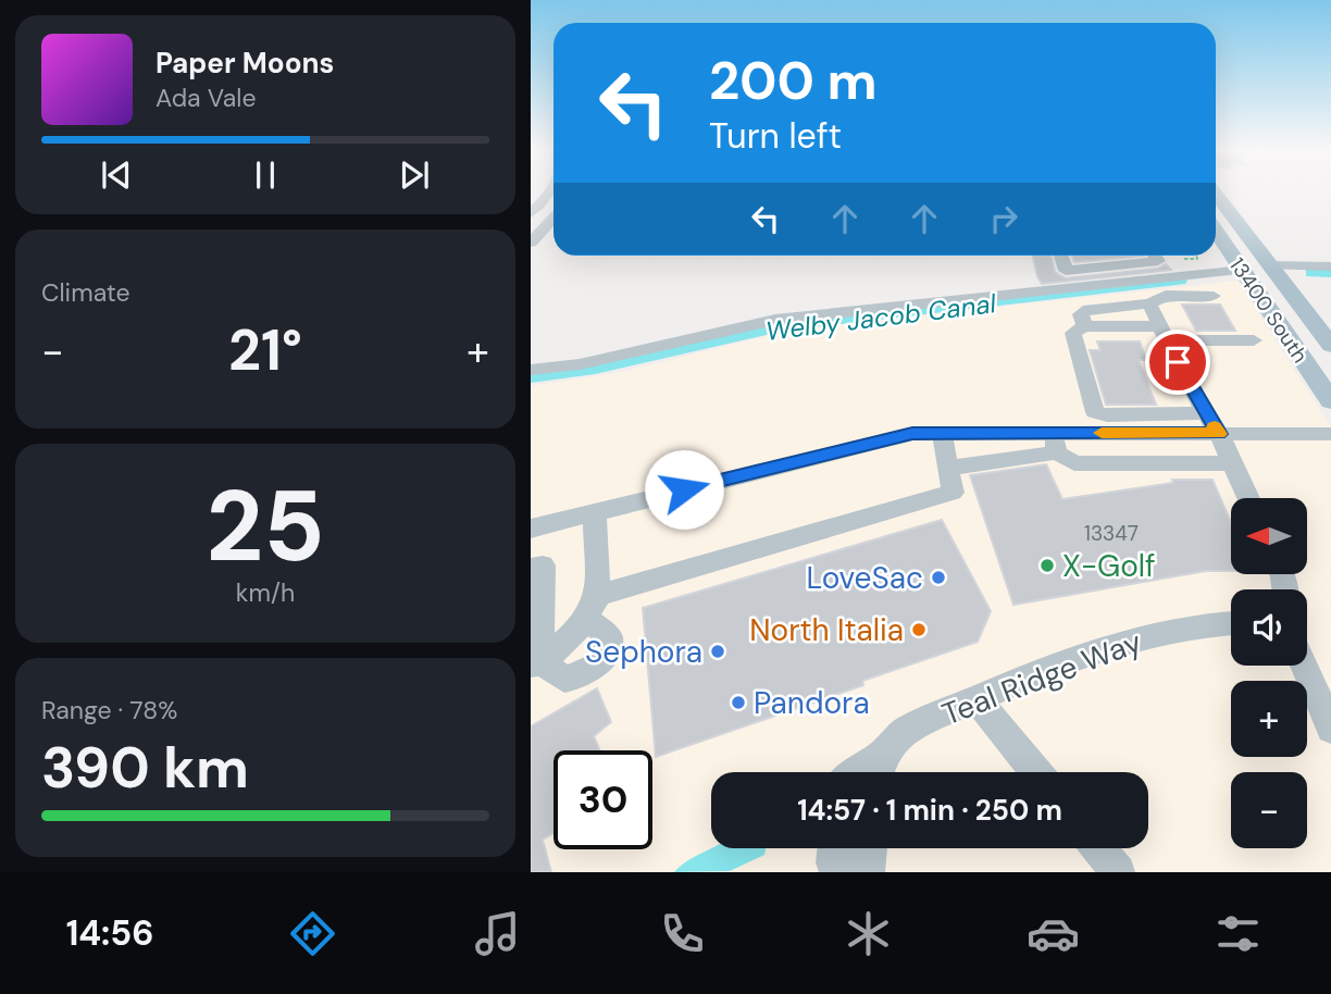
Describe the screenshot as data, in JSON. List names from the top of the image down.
{
  "streets": {
    "main road": ["13400 South"],
    "street": ["Teal Ridge Way"]
  },
  "water": ["Welby Jacob Canal"],
  "places": [
    "X-Golf",
    "LoveSac",
    "North Italia",
    "Sephora",
    "Pandora"
  ],
  "house_numbers": ["13347"],
  "north": "left",
  "page": {
    "turn": ["200 m", "Turn left"],
    "song": ["Paper Moons", "Ada Vale"],
    "tile": [
      "Climate",
      ["25", "km/h"],
      ["Range · 78%", "390 km"]
    ],
    "heat": ["−", "21°", "+"],
    "map_buttons": ["+", "−"],
    "limit": "30",
    "trip": "14:57 · 1 min · 250 m",
    "tabs": "14:56"
  }
}
